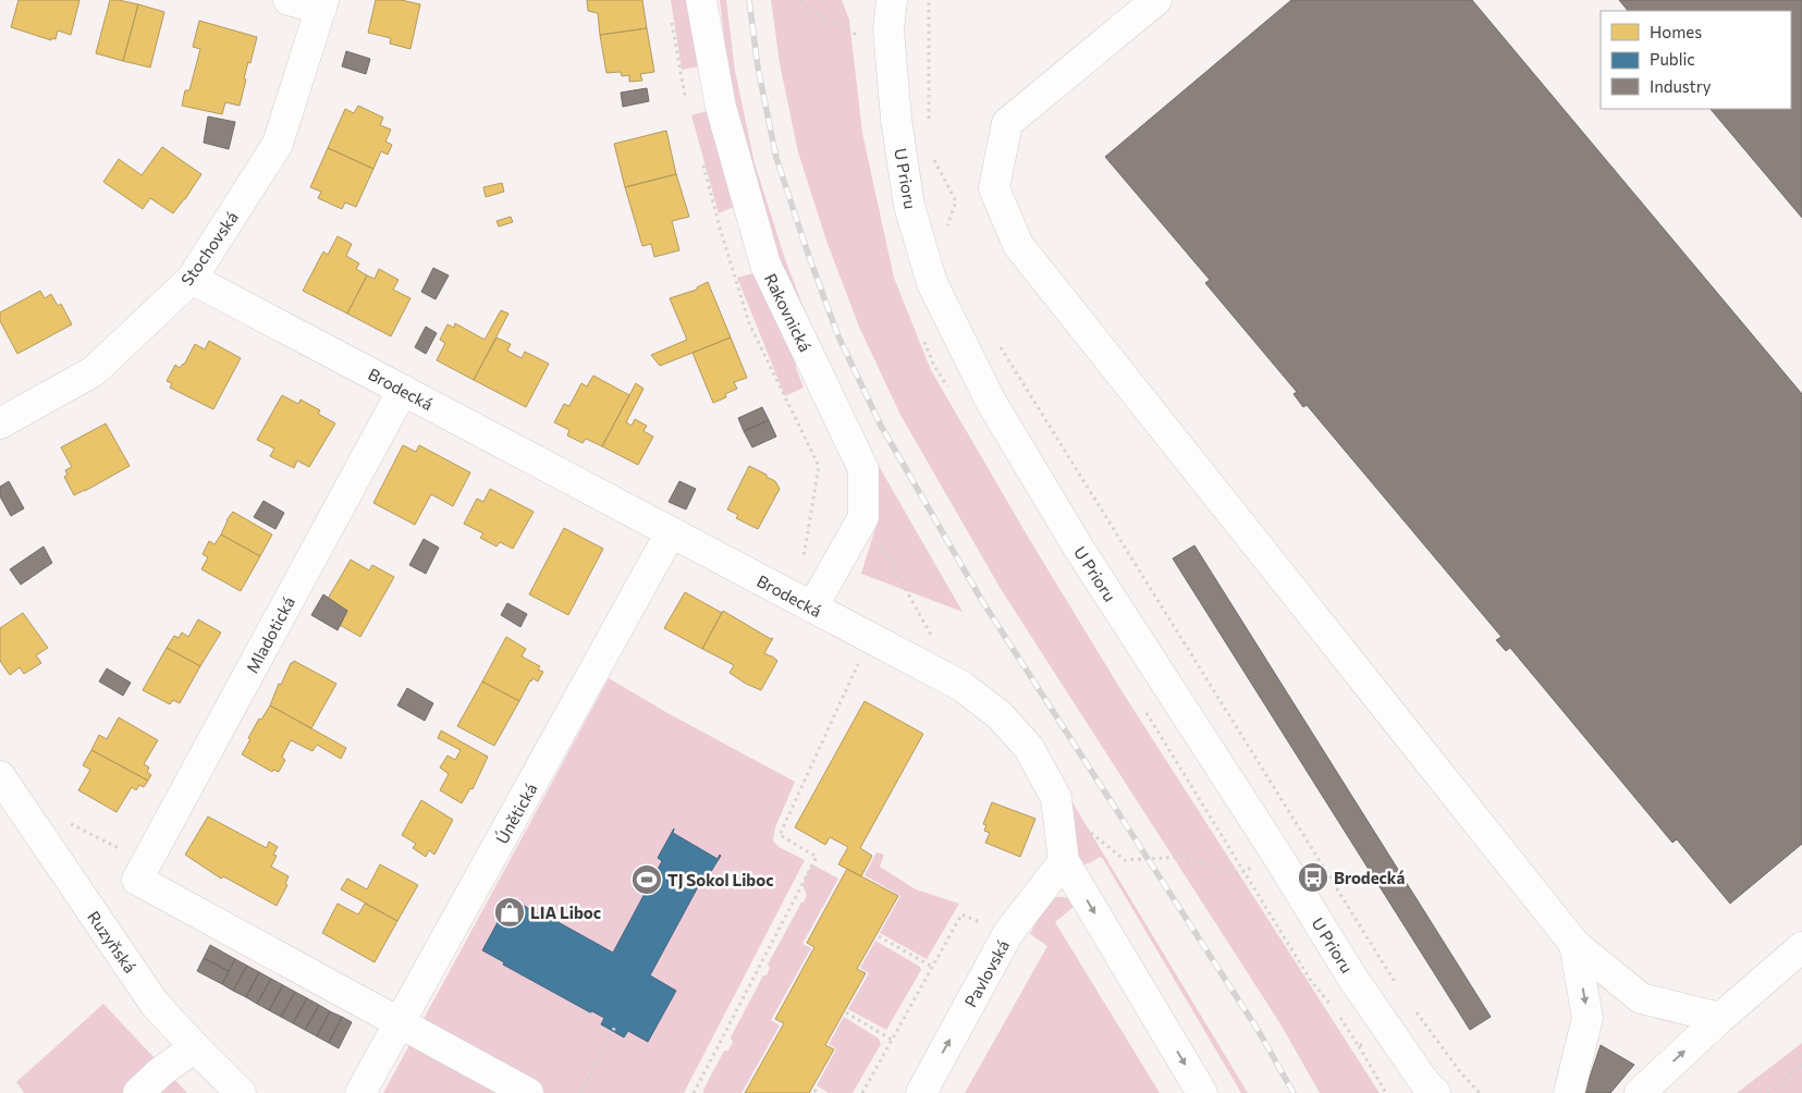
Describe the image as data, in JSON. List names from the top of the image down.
{
  "streets": {
    "street": [
      "U Prioru",
      "Stochovská",
      "Rakovnická",
      "Brodecká",
      "Mladotická",
      "Únětická",
      "Ruzyňská",
      "Pavlovská"
    ]
  },
  "crossings": [
    ["Stochovská", "Brodecká"],
    ["Rakovnická", "Brodecká"],
    ["Brodecká", "Mladotická"],
    ["Brodecká", "Únětická"],
    ["Brodecká", "Pavlovská"],
    ["Mladotická", "Únětická"]
  ],
  "one_way": ["Pavlovská"],
  "places": {
    "bus stop": ["Brodecká"],
    "sports": ["TJ Sokol Liboc"],
    "shop": ["LIA Liboc"]
  },
  "legend": ["Homes", "Public", "Industry"]
}
